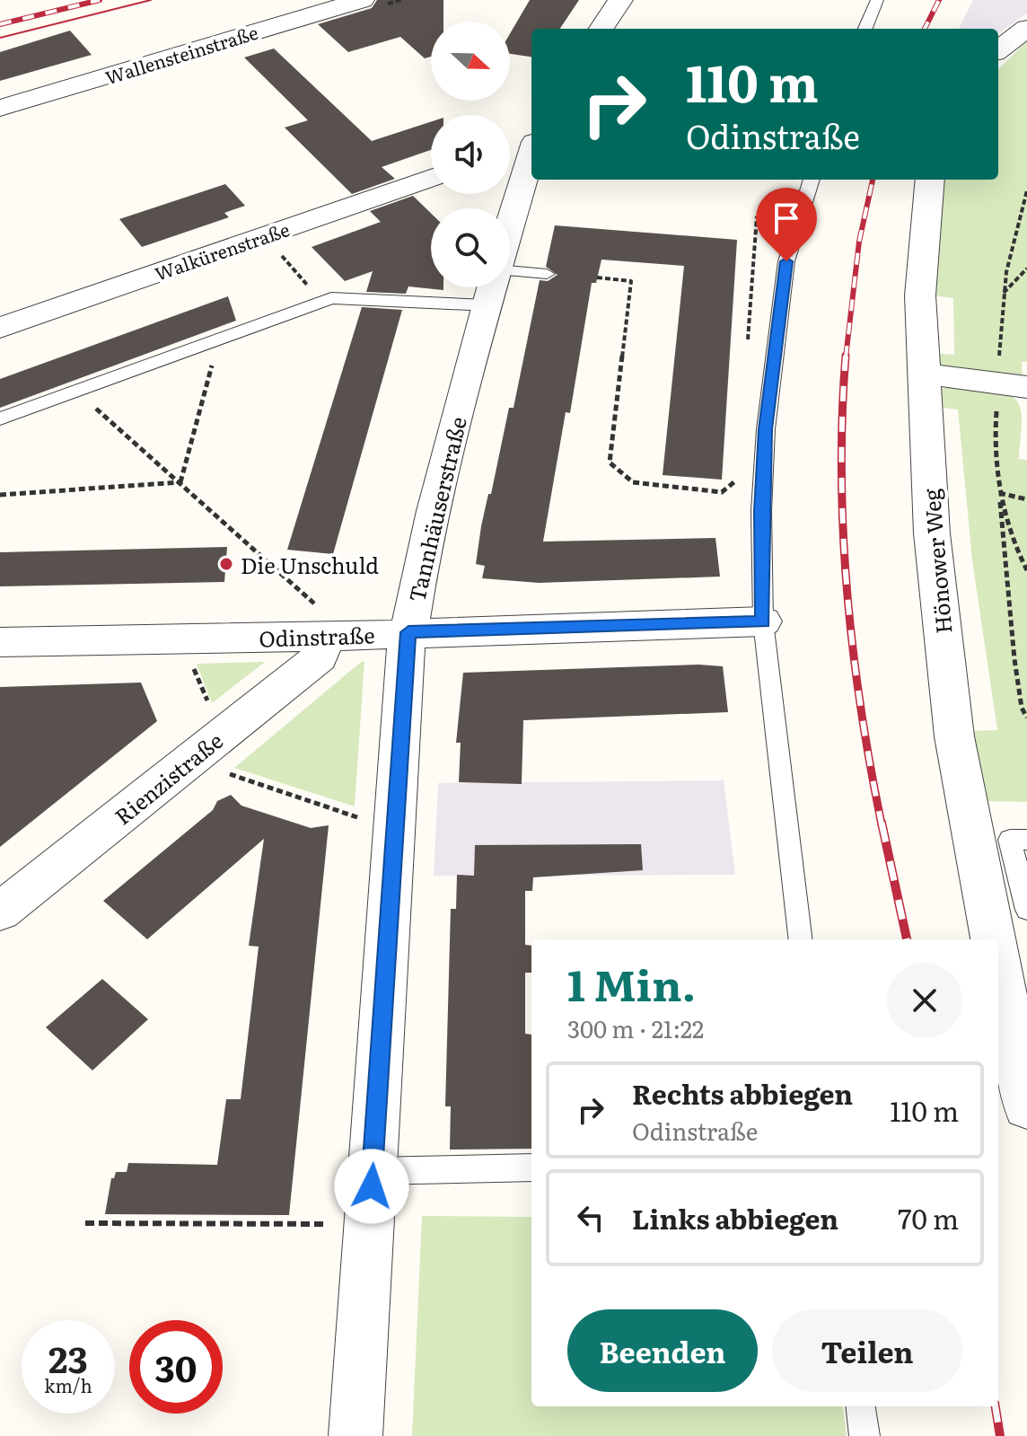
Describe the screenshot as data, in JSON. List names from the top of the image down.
{
  "streets": {
    "street": [
      "Wallensteinstraße",
      "Walkürenstraße",
      "Tannhäuserstraße",
      "Hönower Weg",
      "Odinstraße",
      "Rienzistraße"
    ]
  },
  "crossings": [
    ["Tannhäuserstraße", "Odinstraße"],
    ["Odinstraße", "Rienzistraße"]
  ],
  "places": ["Die Unschuld"],
  "north": "right",
  "page": {
    "turn": ["110 m", "Odinstraße"],
    "heading": ["1 Min.", "300 m · 21:22"],
    "list": [
      {
        "name": "Rechts abbiegen",
        "note": "Odinstraße",
        "value": "110 m"
      },
      {
        "name": "Links abbiegen",
        "value": "70 m"
      }
    ],
    "buttons": ["Beenden", "Teilen"],
    "speed": "23 km/h",
    "limit": "30"
  }
}
